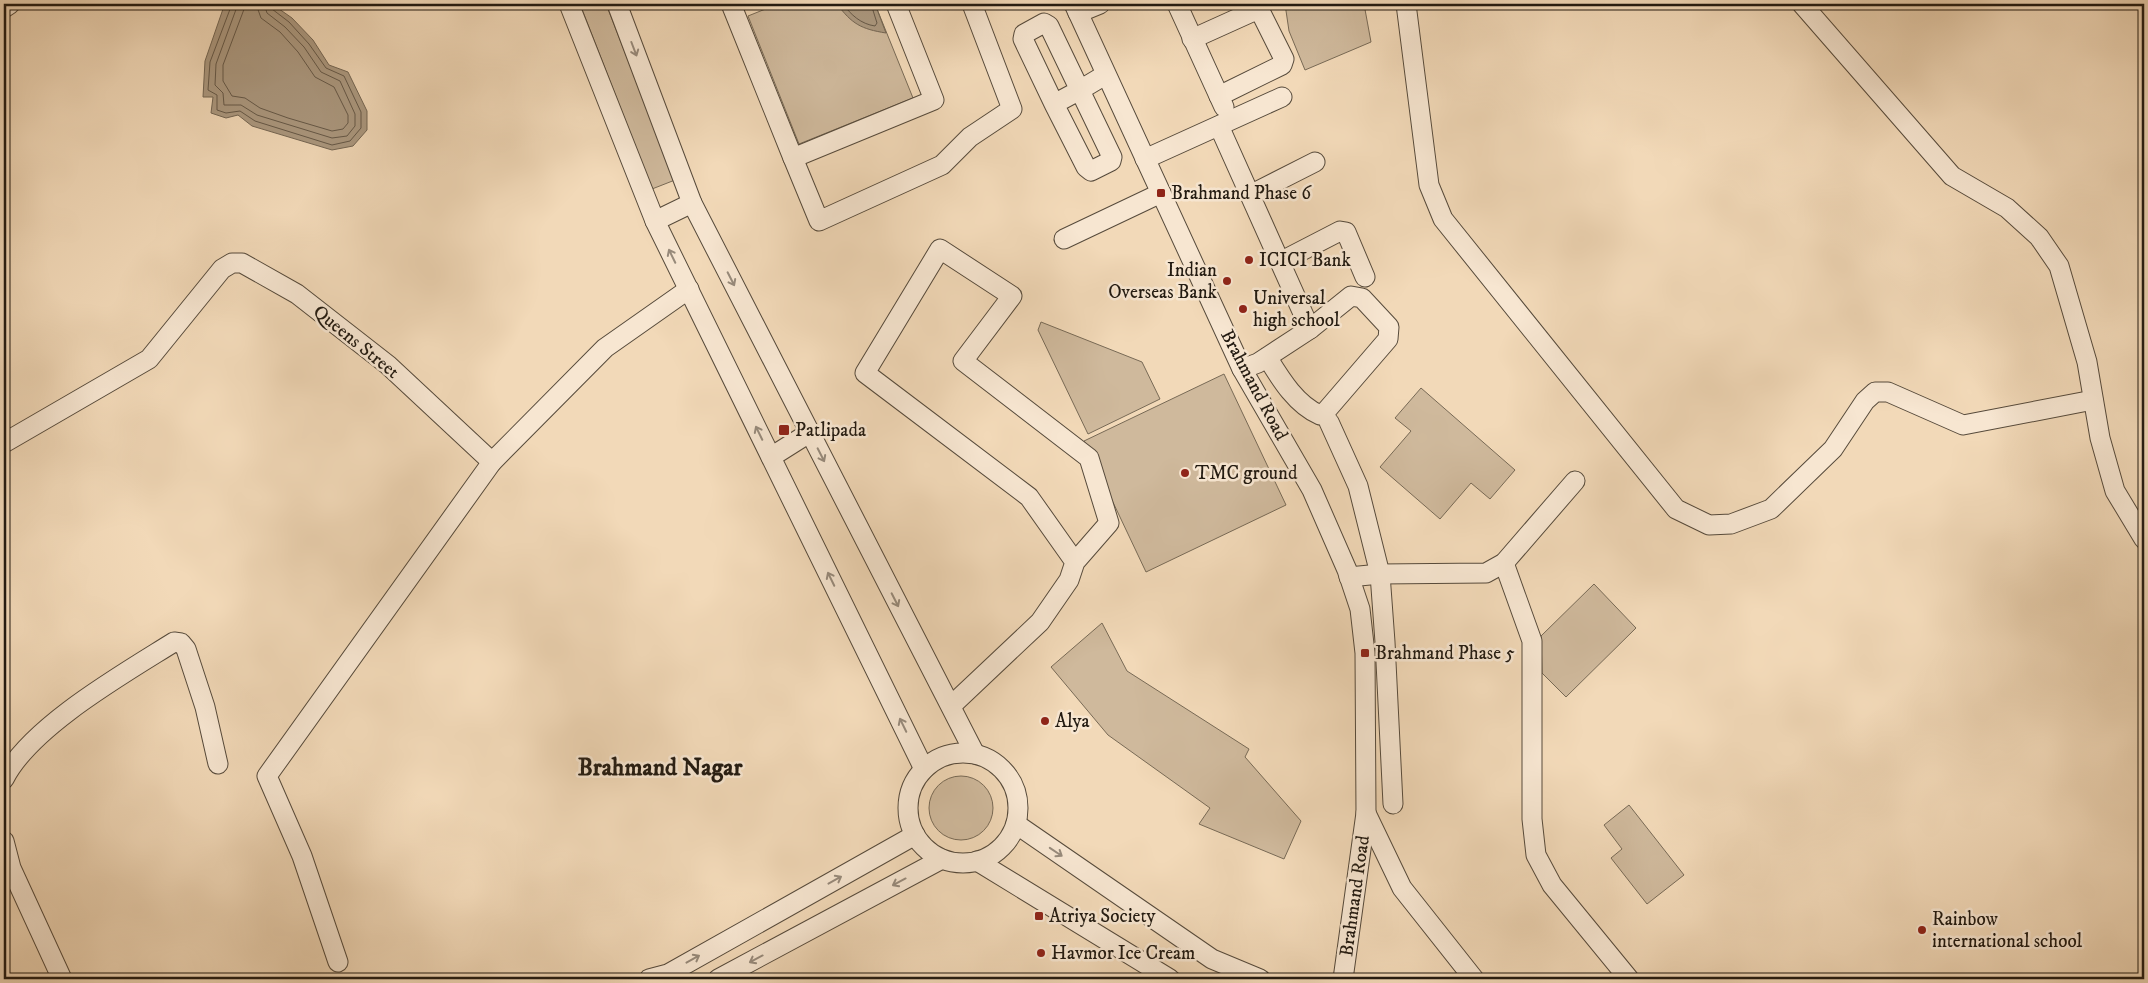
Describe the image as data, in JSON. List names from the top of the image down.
{
  "streets": {
    "street": ["Queens Street", "Brahmand Road"]
  },
  "districts": ["Brahmand Nagar"],
  "places": {
    "transit": [
      "Brahmand Phase 6",
      "Patlipada",
      "Brahmand Phase 5",
      "Atriya Society"
    ],
    "other": [
      "ICICI Bank",
      "Indian Overseas Bank",
      "Universal high school",
      "TMC ground",
      "Alya",
      "Rainbow international school",
      "Havmor Ice Cream"
    ]
  }
}
